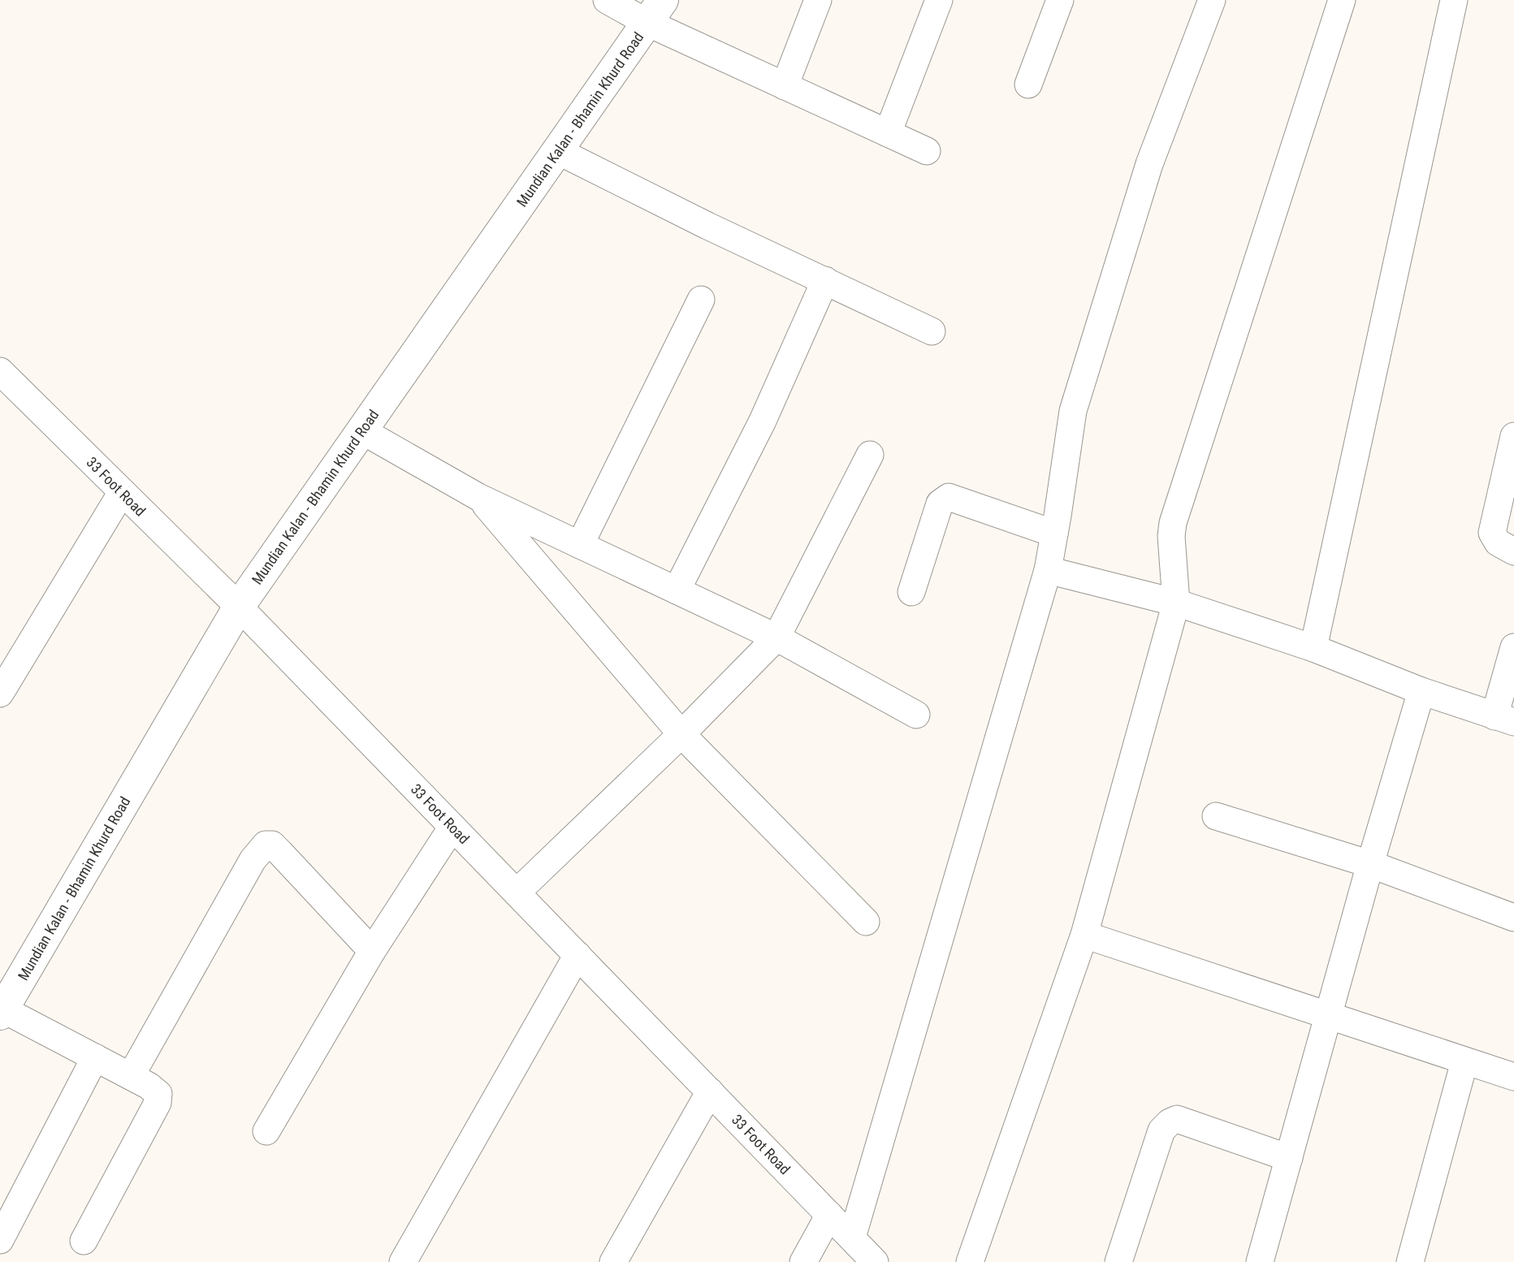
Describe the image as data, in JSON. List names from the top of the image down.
{
  "streets": {
    "street": ["Mundian Kalan - Bhamin Khurd Road", "33 Foot Road"]
  },
  "crossings": [
    ["Mundian Kalan - Bhamin Khurd Road", "33 Foot Road"]
  ]
}
